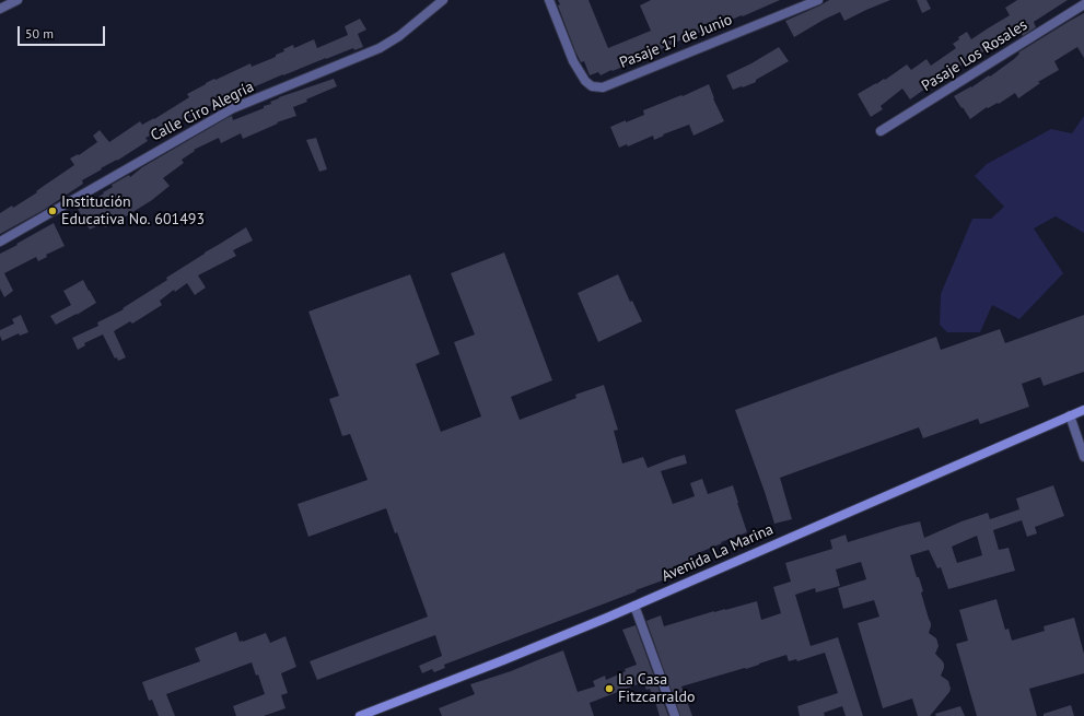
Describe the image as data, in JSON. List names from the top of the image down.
{
  "streets": {
    "main road": ["Avenida La Marina"],
    "street": ["Pasaje 17 de Junio", "Pasaje Los Rosales", "Calle Ciro Alegría"]
  },
  "places": ["Institución Educativa No. 601493", "La Casa Fitzcarraldo"],
  "scale_bar": "50 m"
}
